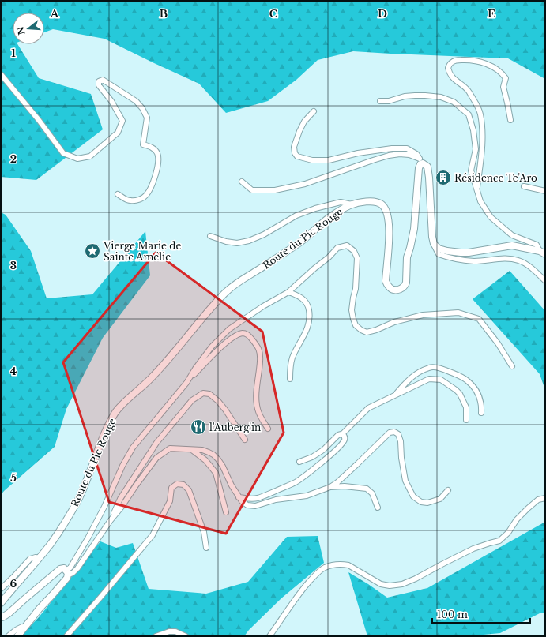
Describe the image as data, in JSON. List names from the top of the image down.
{
  "streets": {
    "street": ["Route du Pic Rouge"]
  },
  "places": {
    "building": ["Résidence Te'Aro"],
    "place": ["Vierge Marie de Sainte Amélie"],
    "restaurant": ["l'Auberg'in"]
  },
  "scale_bar": "100 m",
  "north": "left",
  "grid": {
    "columns": [
      "A",
      "B",
      "C",
      "D",
      "E"
    ],
    "rows": [
      "1",
      "2",
      "3",
      "4",
      "5",
      "6"
    ]
  }
}
